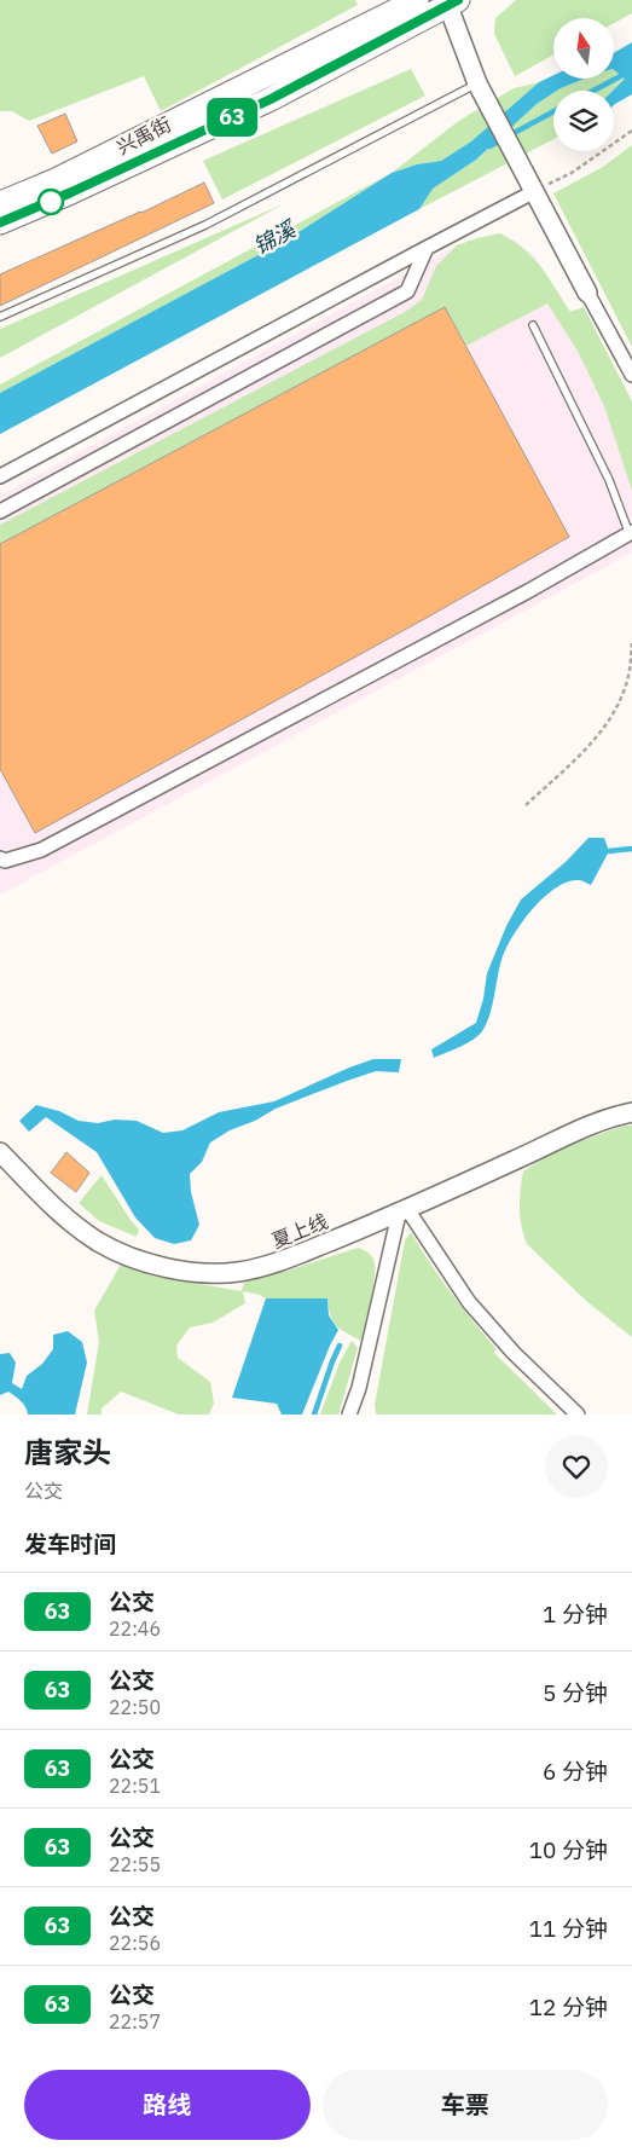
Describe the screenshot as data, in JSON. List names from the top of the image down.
{
  "streets": {
    "main road": ["兴禹街"],
    "street": ["夏上线"]
  },
  "water": ["锦溪"],
  "lines": ["bus line 63"],
  "north": "top",
  "page": {
    "on_map": "63",
    "heading": [
      ["唐家头", "公交"],
      "发车时间"
    ],
    "list": [
      {
        "mark": "63",
        "name": "公交",
        "note": "22:46",
        "value": "1 分钟"
      },
      {
        "mark": "63",
        "name": "公交",
        "note": "22:50",
        "value": "5 分钟"
      },
      {
        "mark": "63",
        "name": "公交",
        "note": "22:51",
        "value": "6 分钟"
      },
      {
        "mark": "63",
        "name": "公交",
        "note": "22:55",
        "value": "10 分钟"
      },
      {
        "mark": "63",
        "name": "公交",
        "note": "22:56",
        "value": "11 分钟"
      },
      {
        "mark": "63",
        "name": "公交",
        "note": "22:57",
        "value": "12 分钟"
      }
    ],
    "buttons": ["路线", "车票"]
  }
}
